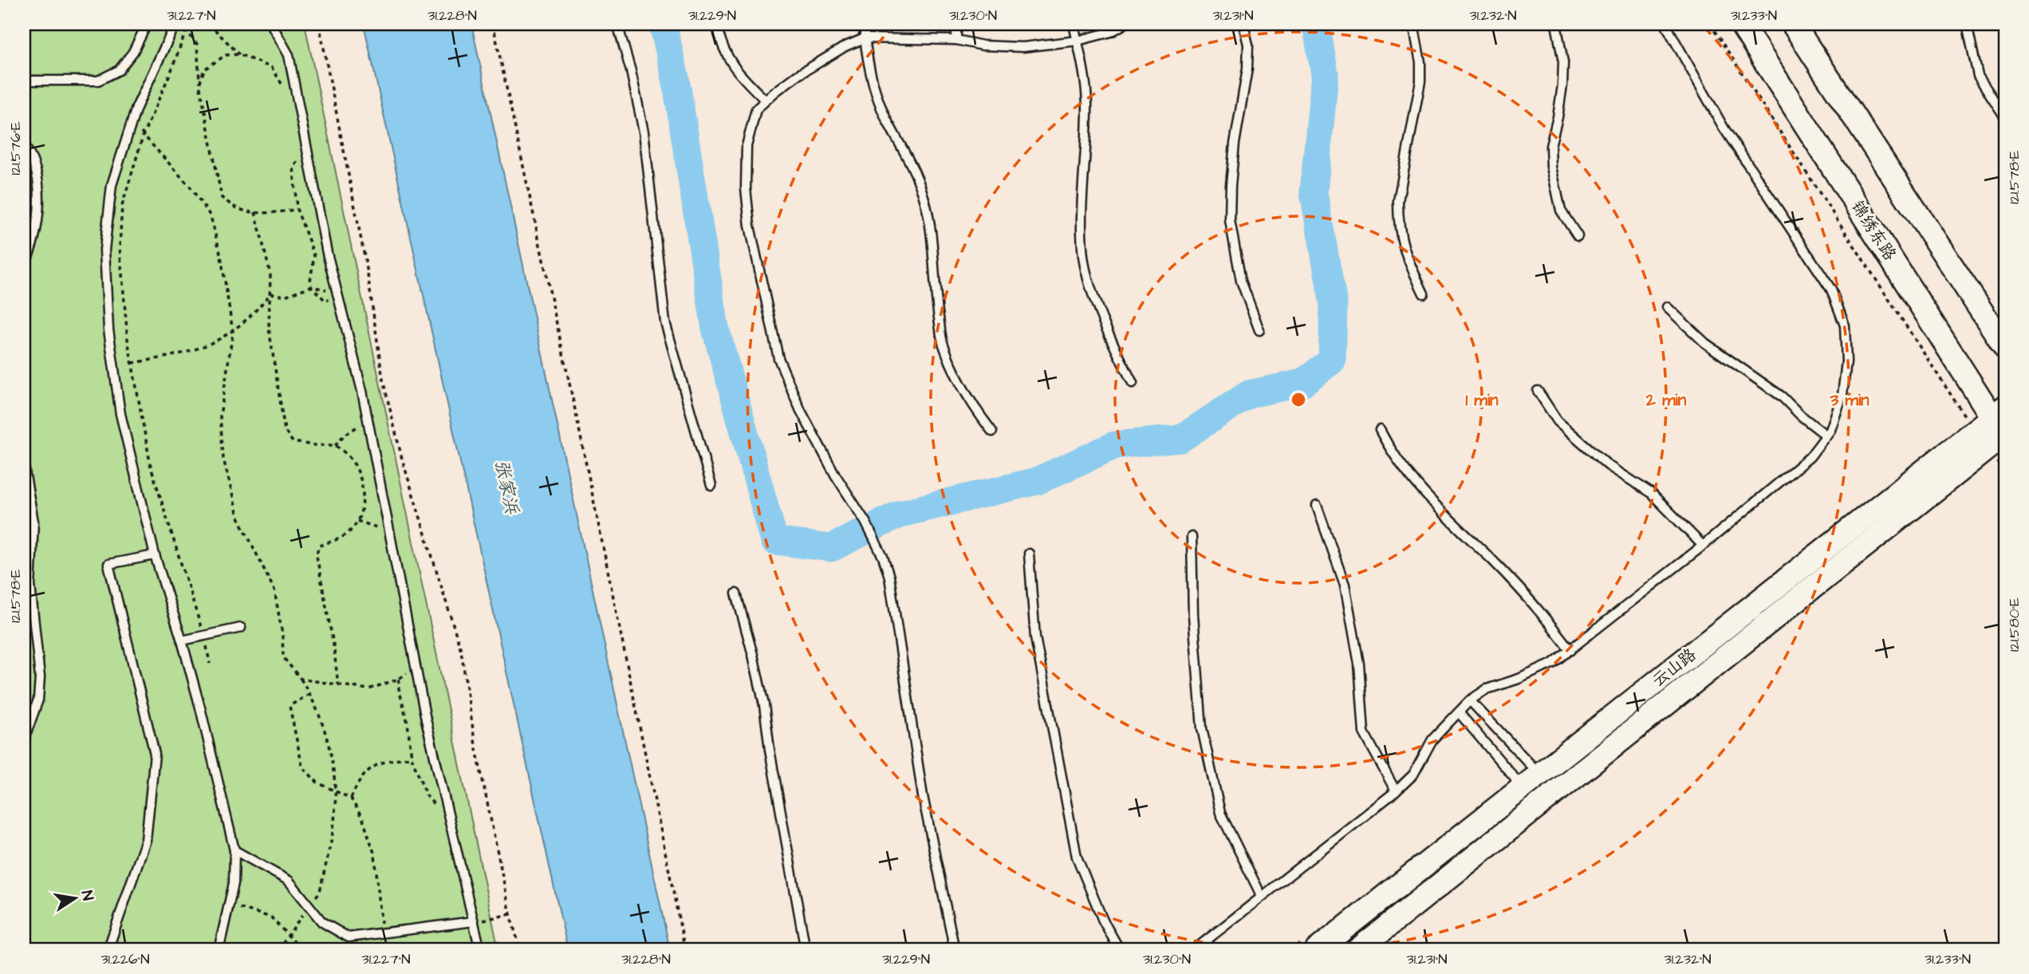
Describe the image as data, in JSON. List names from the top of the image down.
{
  "streets": {
    "main road": ["锦绣东路", "云山路"]
  },
  "crossings": [
    ["锦绣东路", "云山路"]
  ],
  "water": ["张家浜"],
  "north": "right",
  "coordinates": [
    "31.227°N",
    "31.228°N",
    "31.229°N",
    "31.230°N",
    "31.231°N",
    "31.232°N",
    "31.233°N",
    "121.576°E",
    "121.578°E",
    "121.580°E",
    "31.226°N"
  ],
  "rings": ["1 min", "2 min", "3 min"]
}
